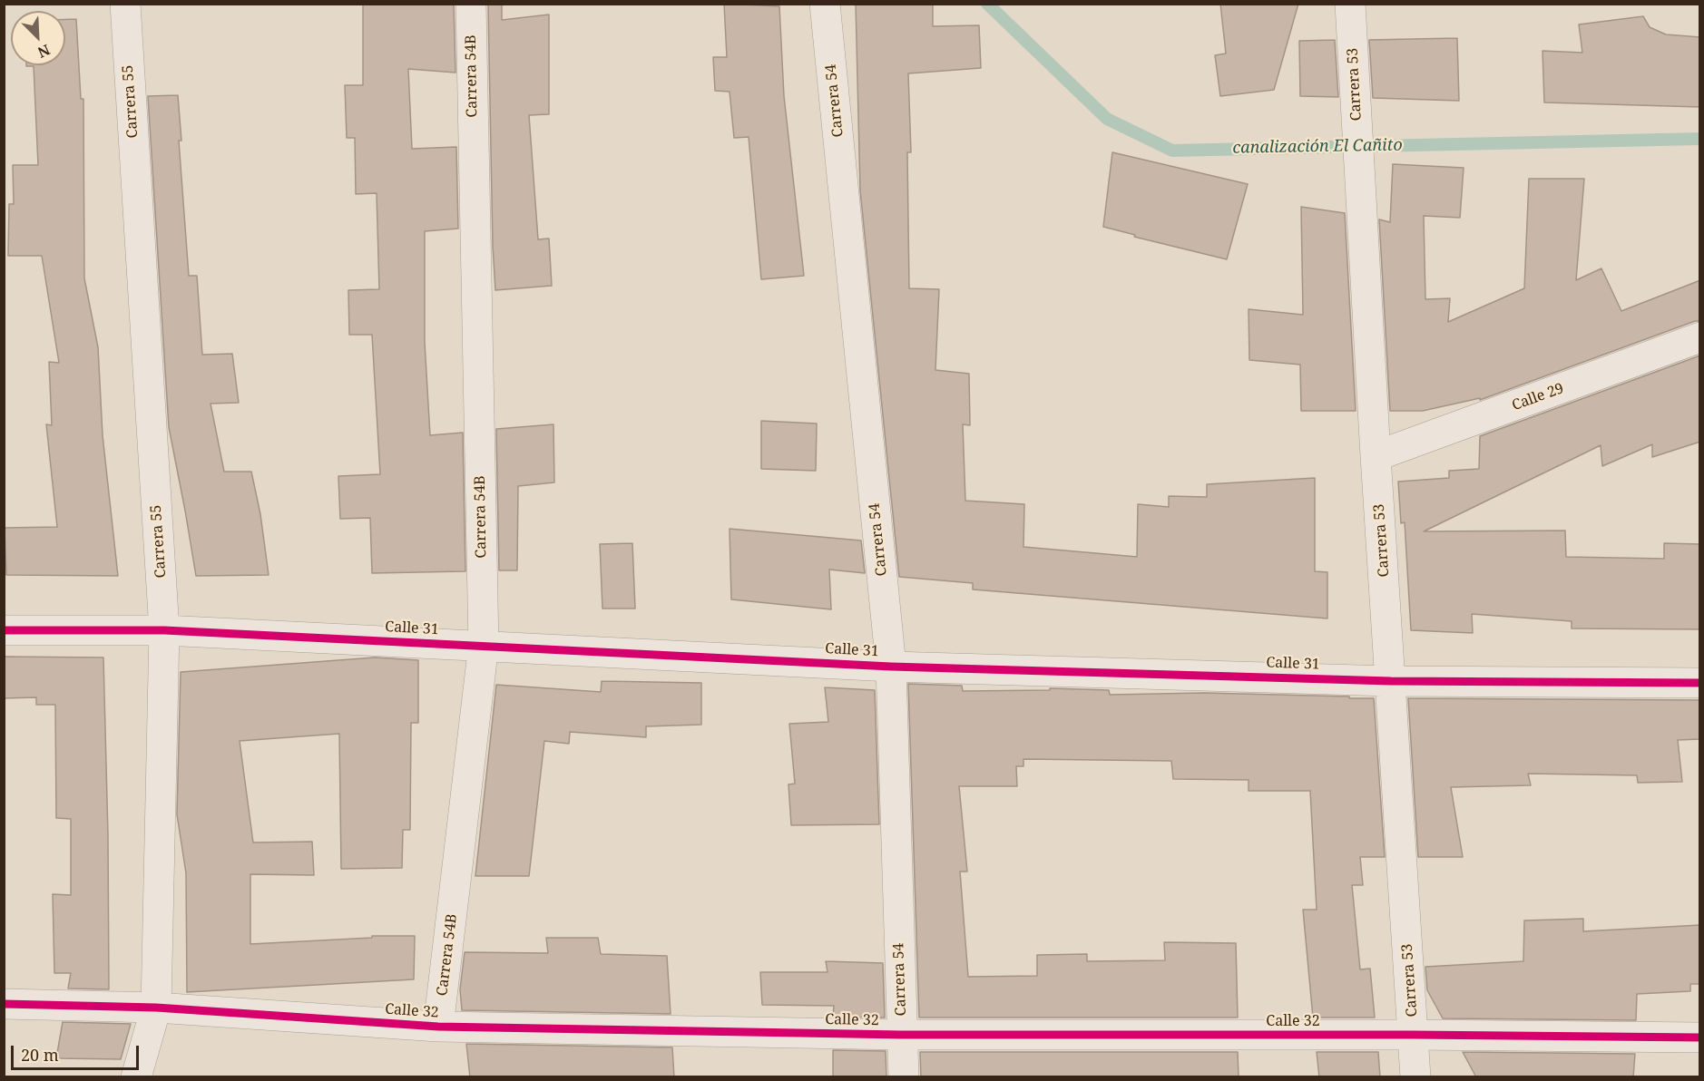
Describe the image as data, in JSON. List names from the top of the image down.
{
  "streets": {
    "street": [
      "Carrera 54B",
      "Carrera 53",
      "Carrera 54",
      "Carrera 55",
      "Calle 29",
      "Calle 31",
      "Calle 32"
    ]
  },
  "crossings": [
    ["Carrera 54B", "Calle 31"],
    ["Carrera 54B", "Calle 32"],
    ["Carrera 53", "Calle 29"],
    ["Carrera 53", "Calle 31"],
    ["Carrera 53", "Calle 32"],
    ["Carrera 54", "Calle 31"],
    ["Carrera 54", "Calle 32"],
    ["Carrera 55", "Calle 31"],
    ["Carrera 55", "Calle 32"]
  ],
  "water": ["canalización El Cañito"],
  "scale_bar": "20 m",
  "north": "bottom right"
}
